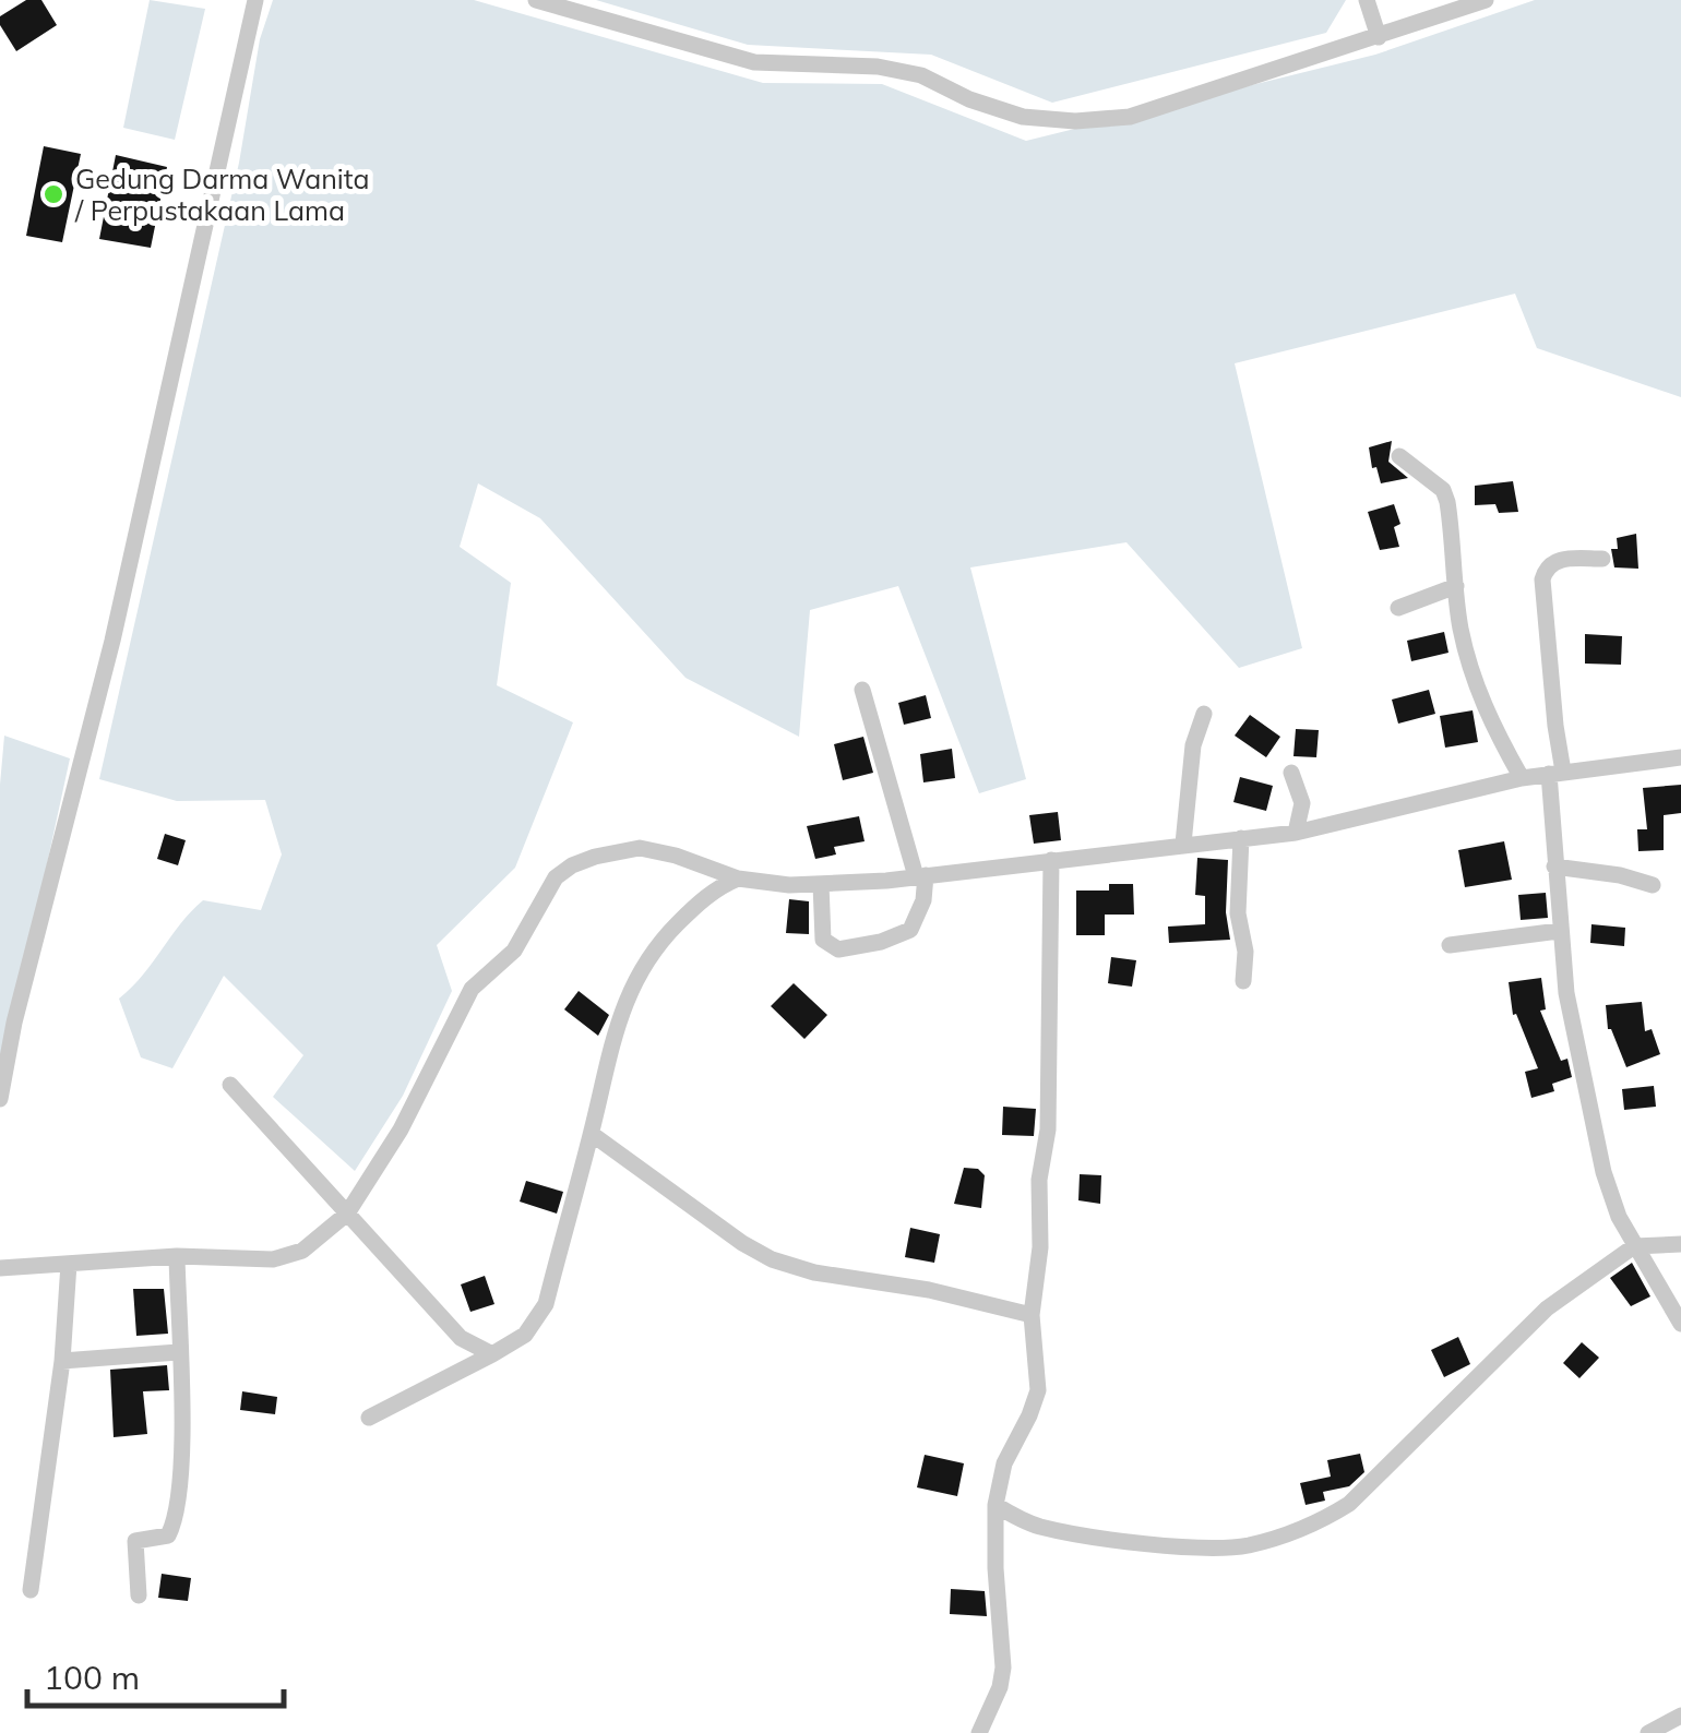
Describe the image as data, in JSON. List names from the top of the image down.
{
  "places": ["Gedung Darma Wanita / Perpustakaan Lama"],
  "scale_bar": "100 m"
}
